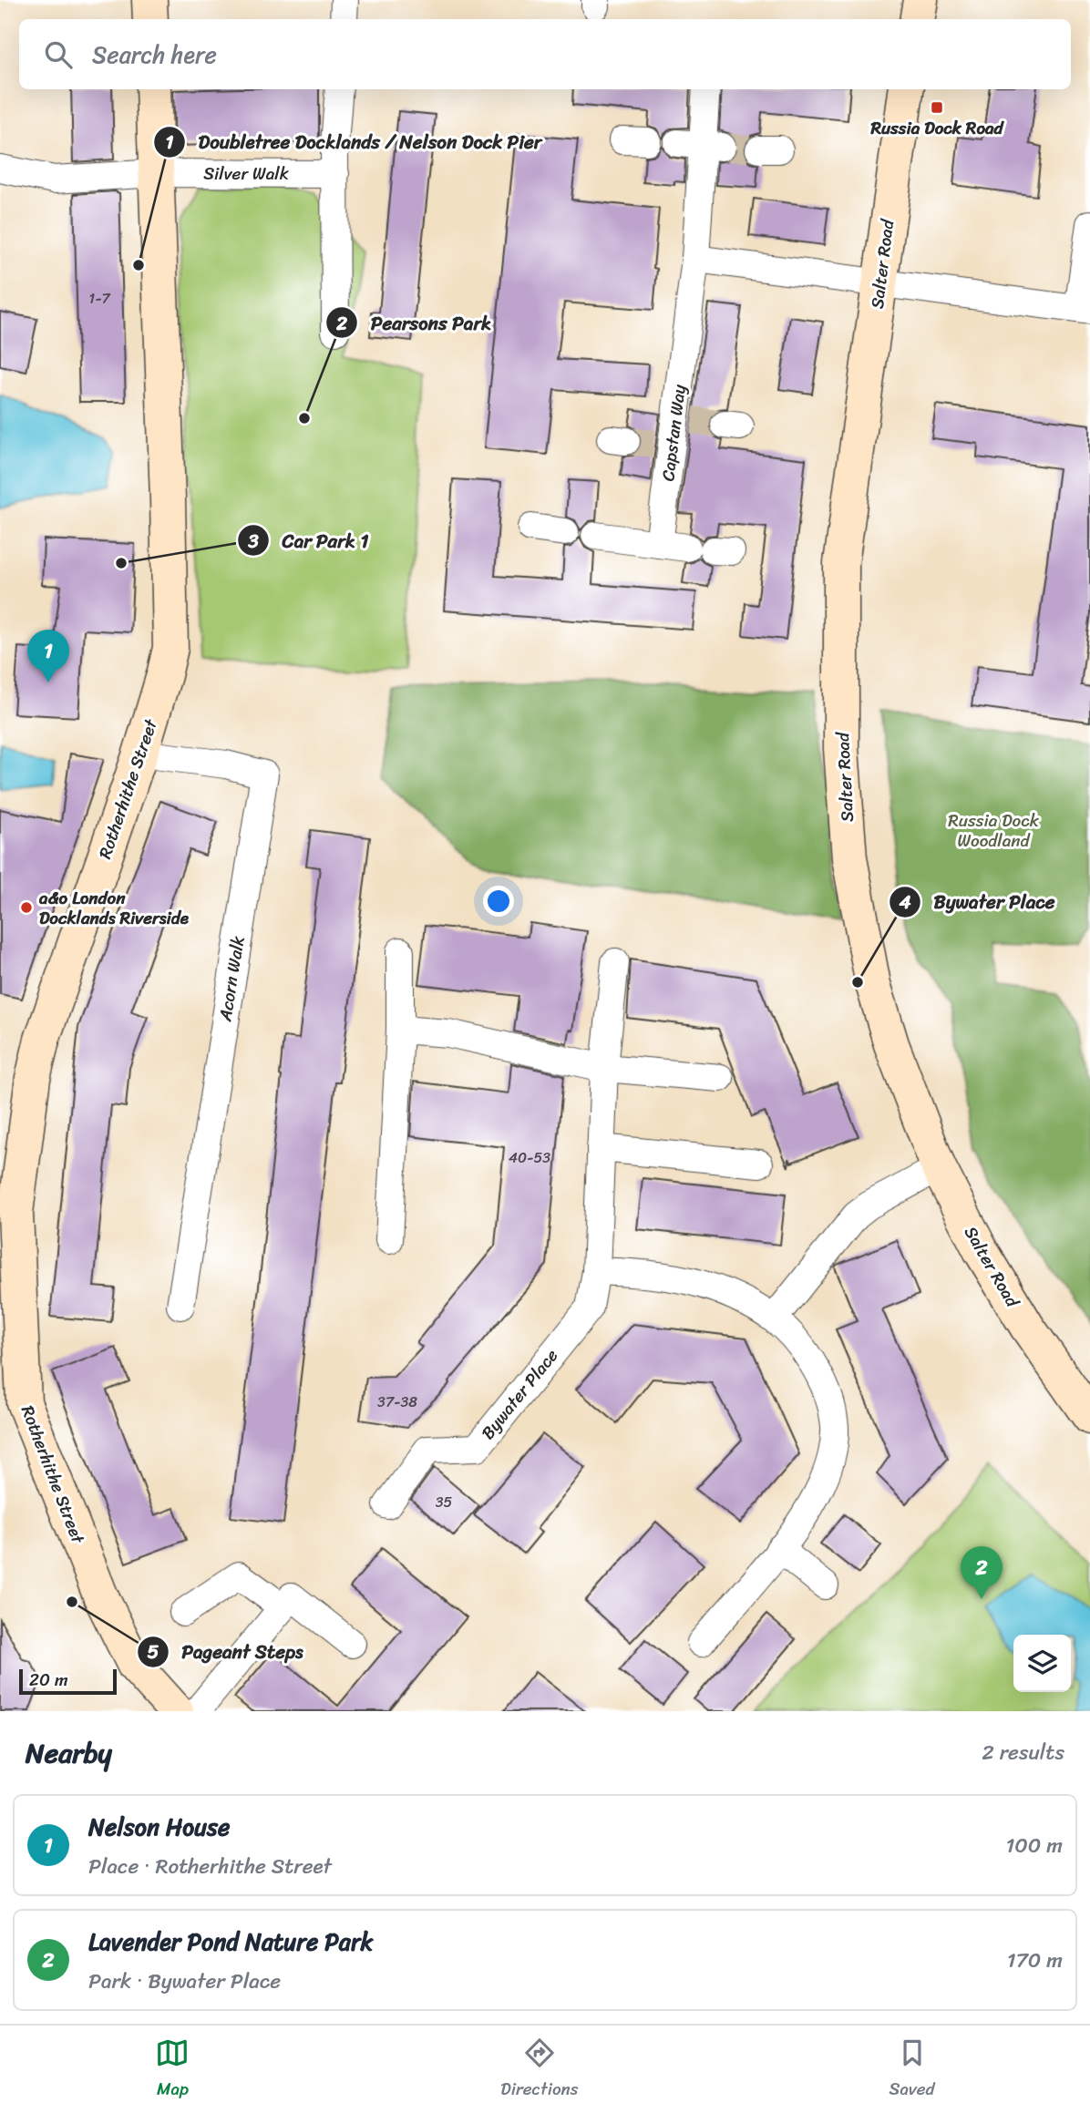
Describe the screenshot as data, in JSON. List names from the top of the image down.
{
  "streets": {
    "street": [
      "Silver Walk",
      "Salter Road",
      "Capstan Way",
      "Rotherhithe Street",
      "Acorn Walk",
      "Bywater Place"
    ]
  },
  "crossings": [
    ["Silver Walk", "Rotherhithe Street"],
    ["Rotherhithe Street", "Acorn Walk"]
  ],
  "parks": ["Russia Dock Woodland"],
  "places": {
    "transit": ["Russia Dock Road"],
    "other": [
      "Doubletree Docklands / Nelson Dock Pier",
      "Pearsons Park",
      "Car Park 1",
      "a&o London Docklands Riverside",
      "Bywater Place",
      "Pageant Steps"
    ]
  },
  "house_numbers": [
    "1-7",
    "40-53",
    "37-38",
    "35"
  ],
  "scale_bar": "20 m",
  "page": {
    "search": "Search here",
    "pins": ["1", "2"],
    "scale": "20 m",
    "heading": ["Nearby", "2 results"],
    "list": [
      {
        "mark": "1",
        "name": "Nelson House",
        "note": "Place · Rotherhithe Street",
        "value": "100 m"
      },
      {
        "mark": "2",
        "name": "Lavender Pond Nature Park",
        "note": "Park · Bywater Place",
        "value": "170 m"
      }
    ],
    "nav": ["Map", "Directions", "Saved"]
  }
}
